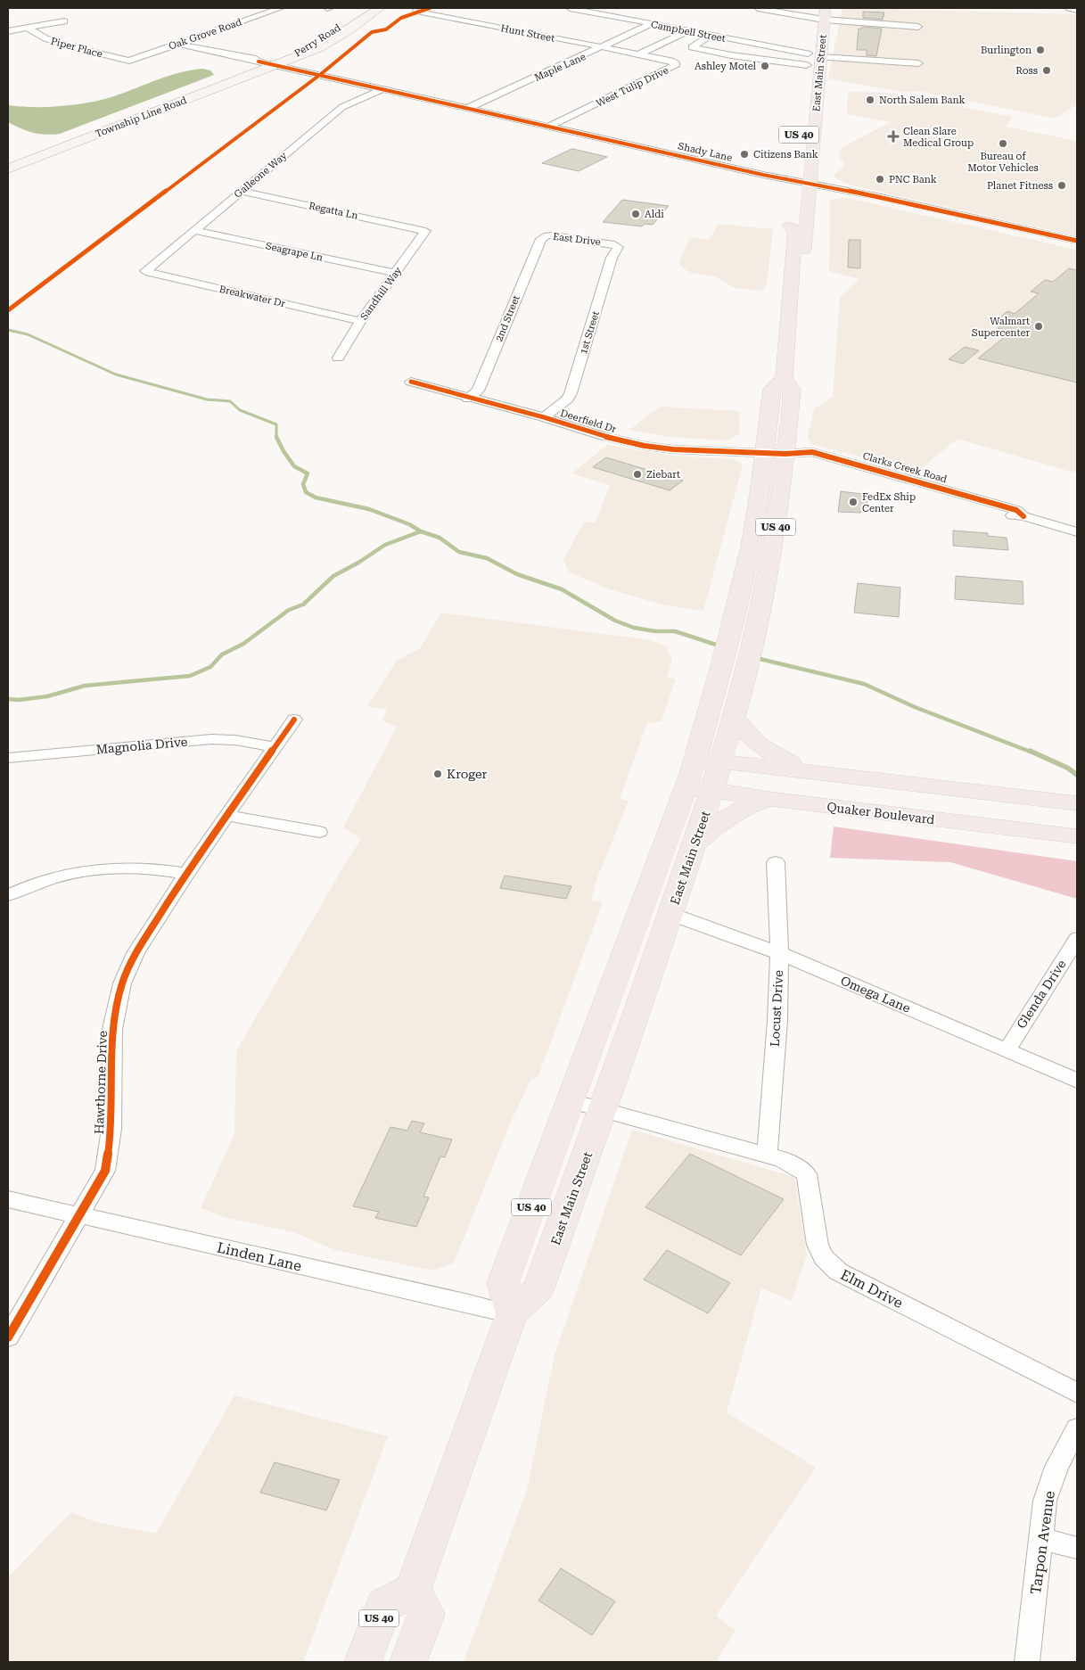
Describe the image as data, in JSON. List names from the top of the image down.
{
  "streets": {
    "main road": ["East Main Street", "US 40", "Quaker Boulevard"],
    "street": [
      "Campbell Street",
      "Hunt Street",
      "Oak Grove Road",
      "Perry Road",
      "Piper Place",
      "Maple Lane",
      "West Tulip Drive",
      "Township Line Road",
      "Shady Lane",
      "Galleone Way",
      "Regatta Ln",
      "East Drive",
      "Seagrape Ln",
      "Sandhill Way",
      "Breakwater Dr",
      "2nd Street",
      "1st Street",
      "Deerfield Dr",
      "Clarks Creek Road",
      "Magnolia Drive",
      "Omega Lane",
      "Glenda Drive",
      "Locust Drive",
      "Hawthorne Drive",
      "Linden Lane",
      "Elm Drive",
      "Tarpon Avenue"
    ]
  },
  "crossings": [
    ["Campbell Street", "Maple Lane"],
    ["Campbell Street", "East Main Street"],
    ["Hunt Street", "Maple Lane"],
    ["Hunt Street", "West Tulip Drive"],
    ["Oak Grove Road", "Piper Place"],
    ["Perry Road", "Township Line Road"],
    ["Perry Road", "Shady Lane"],
    ["Maple Lane", "Shady Lane"],
    ["East Main Street", "US 40"],
    ["East Main Street", "Shady Lane"],
    ["East Main Street", "Deerfield Dr"],
    ["East Main Street", "Clarks Creek Road"],
    ["East Main Street", "Quaker Boulevard"],
    ["East Main Street", "Omega Lane"],
    ["East Main Street", "Linden Lane"],
    ["East Main Street", "Elm Drive"],
    ["West Tulip Drive", "Shady Lane"],
    ["Township Line Road", "Shady Lane"],
    ["Shady Lane", "Galleone Way"],
    ["Galleone Way", "Regatta Ln"],
    ["Galleone Way", "Seagrape Ln"],
    ["Galleone Way", "Breakwater Dr"],
    ["Regatta Ln", "Sandhill Way"],
    ["East Drive", "2nd Street"],
    ["East Drive", "1st Street"],
    ["Seagrape Ln", "Sandhill Way"],
    ["Sandhill Way", "Breakwater Dr"],
    ["2nd Street", "Deerfield Dr"],
    ["1st Street", "Deerfield Dr"],
    ["Deerfield Dr", "Clarks Creek Road"],
    ["Magnolia Drive", "Hawthorne Drive"],
    ["Omega Lane", "Glenda Drive"],
    ["Omega Lane", "Locust Drive"],
    ["Locust Drive", "Elm Drive"],
    ["Hawthorne Drive", "Linden Lane"]
  ],
  "places": {
    "other": [
      "Burlington",
      "Ashley Motel",
      "Ross",
      "North Salem Bank",
      "Bureau of Motor Vehicles",
      "Citizens Bank",
      "PNC Bank",
      "Planet Fitness",
      "Aldi",
      "Walmart Supercenter",
      "Ziebart",
      "FedEx Ship Center",
      "Kroger"
    ],
    "health": ["Clean Slare Medical Group"]
  }
}
